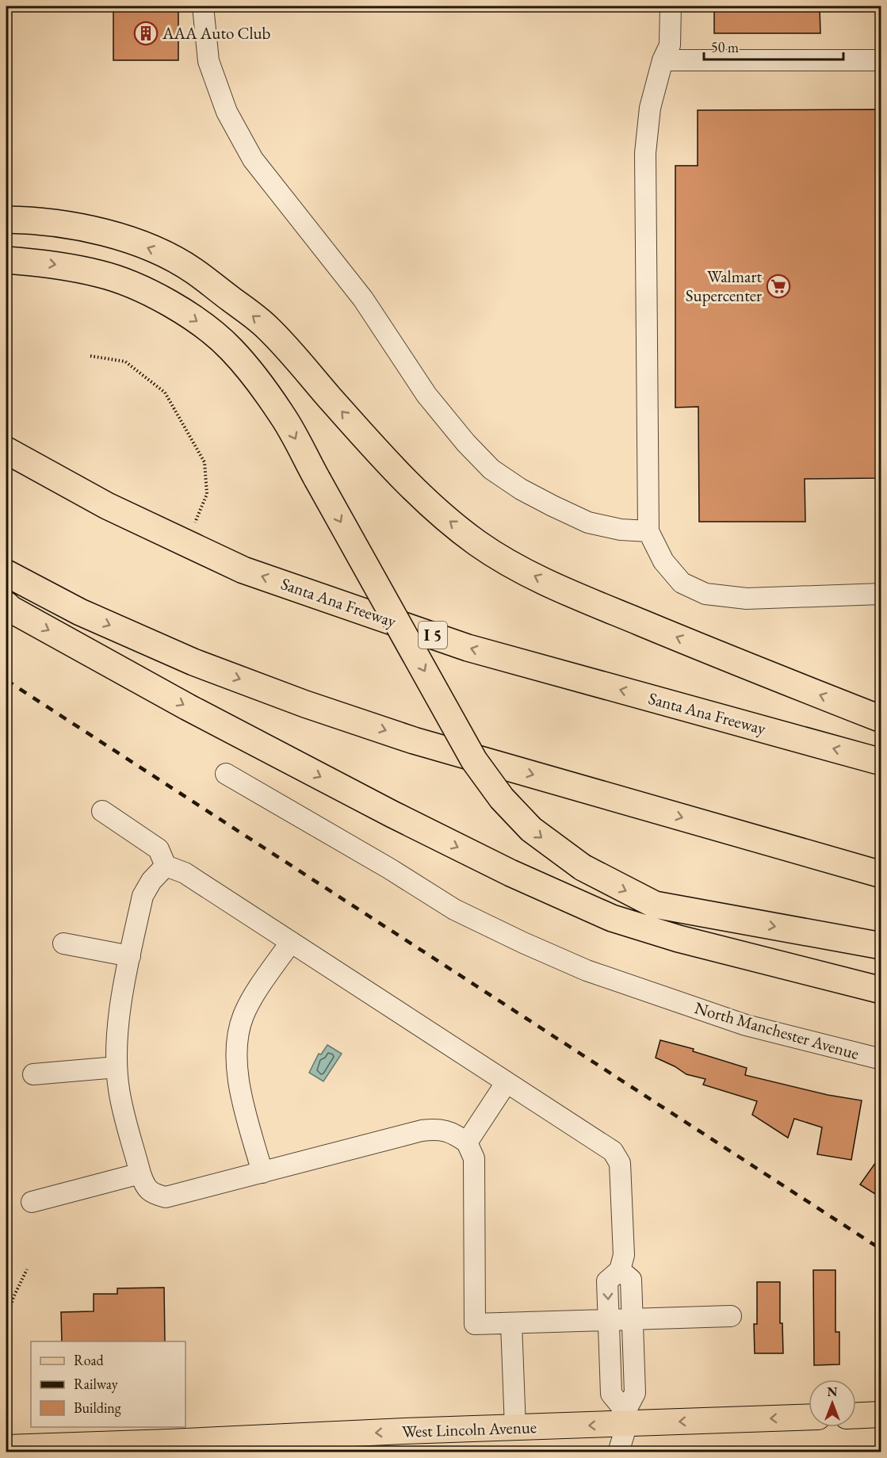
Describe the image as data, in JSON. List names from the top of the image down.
{
  "streets": {
    "highway": ["Santa Ana Freeway", "I 5"],
    "main road": ["West Lincoln Avenue"],
    "street": ["North Manchester Avenue"]
  },
  "one_way": ["West Lincoln Avenue"],
  "places": {
    "building": ["AAA Auto Club"],
    "supermarket": ["Walmart Supercenter"]
  },
  "legend": ["Road", "Railway", "Building"],
  "scale_bar": "50 m",
  "north": "top"
}
